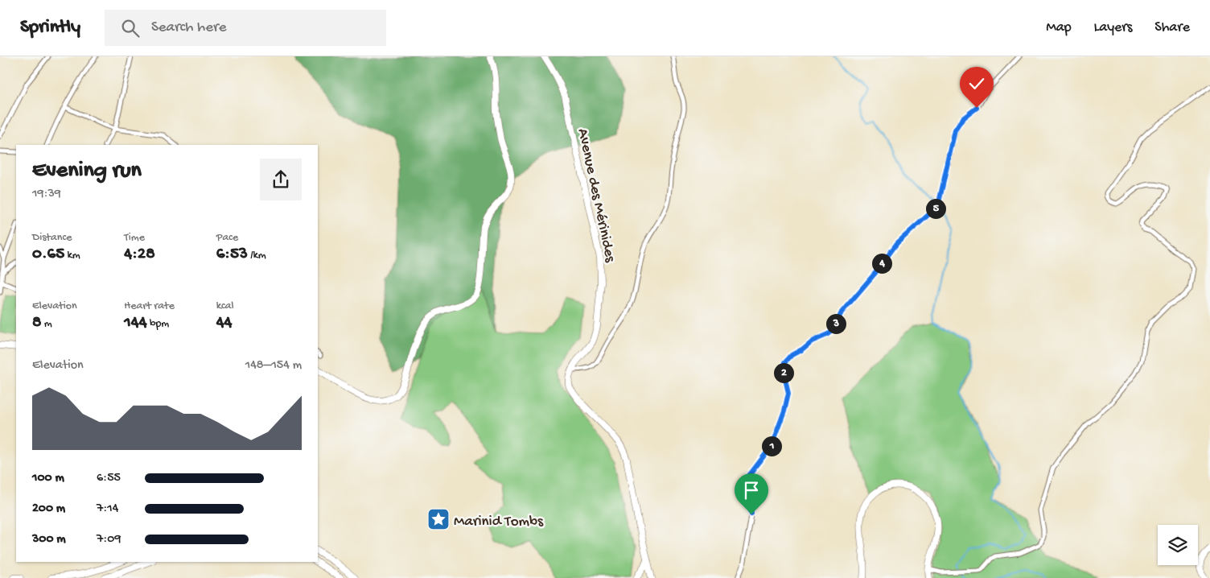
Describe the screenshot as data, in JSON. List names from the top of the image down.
{
  "streets": {
    "main road": ["Avenue des Mérinides"]
  },
  "places": {
    "place": ["Marinid Tombs"]
  },
  "page": {
    "header": "Sprintly",
    "search": "Search here",
    "nav": ["Map", "Layers", "Share"],
    "heading": ["Evening run", "19:39"],
    "pins": [
      "5",
      "4",
      "3",
      "2",
      "1"
    ],
    "stats": [
      ["Distance", "0.65 km"],
      ["Time", "4:28"],
      ["Pace", "6:53 /km"],
      ["Elevation", "8 m"],
      ["Heart rate", "144 bpm"],
      ["kcal", "44"]
    ],
    "chart": ["Elevation", "148–154 m"],
    "list": [
      {
        "name": "100 m",
        "note": "6:55"
      },
      {
        "name": "200 m",
        "note": "7:14"
      },
      {
        "name": "300 m",
        "note": "7:09"
      }
    ]
  }
}
